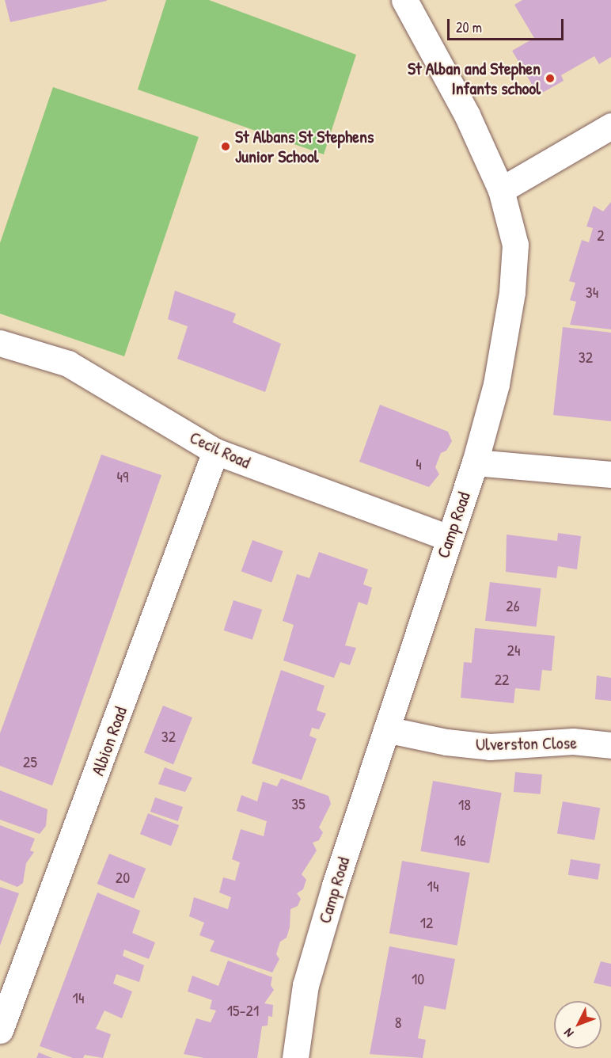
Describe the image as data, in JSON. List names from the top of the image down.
{
  "streets": {
    "street": [
      "Cecil Road",
      "Camp Road",
      "Albion Road",
      "Ulverston Close"
    ]
  },
  "crossings": [
    ["Cecil Road", "Camp Road"],
    ["Cecil Road", "Albion Road"],
    ["Camp Road", "Ulverston Close"]
  ],
  "places": ["St Alban and Stephen Infants school", "St Albans St Stephens Junior School"],
  "house_numbers": [
    "2",
    "34",
    "32",
    "4",
    "49",
    "26",
    "24",
    "22",
    "32",
    "25",
    "35",
    "18",
    "16",
    "20",
    "14",
    "12",
    "10",
    "14",
    "15-21",
    "8"
  ],
  "scale_bar": "20 m",
  "north": "bottom left"
}
